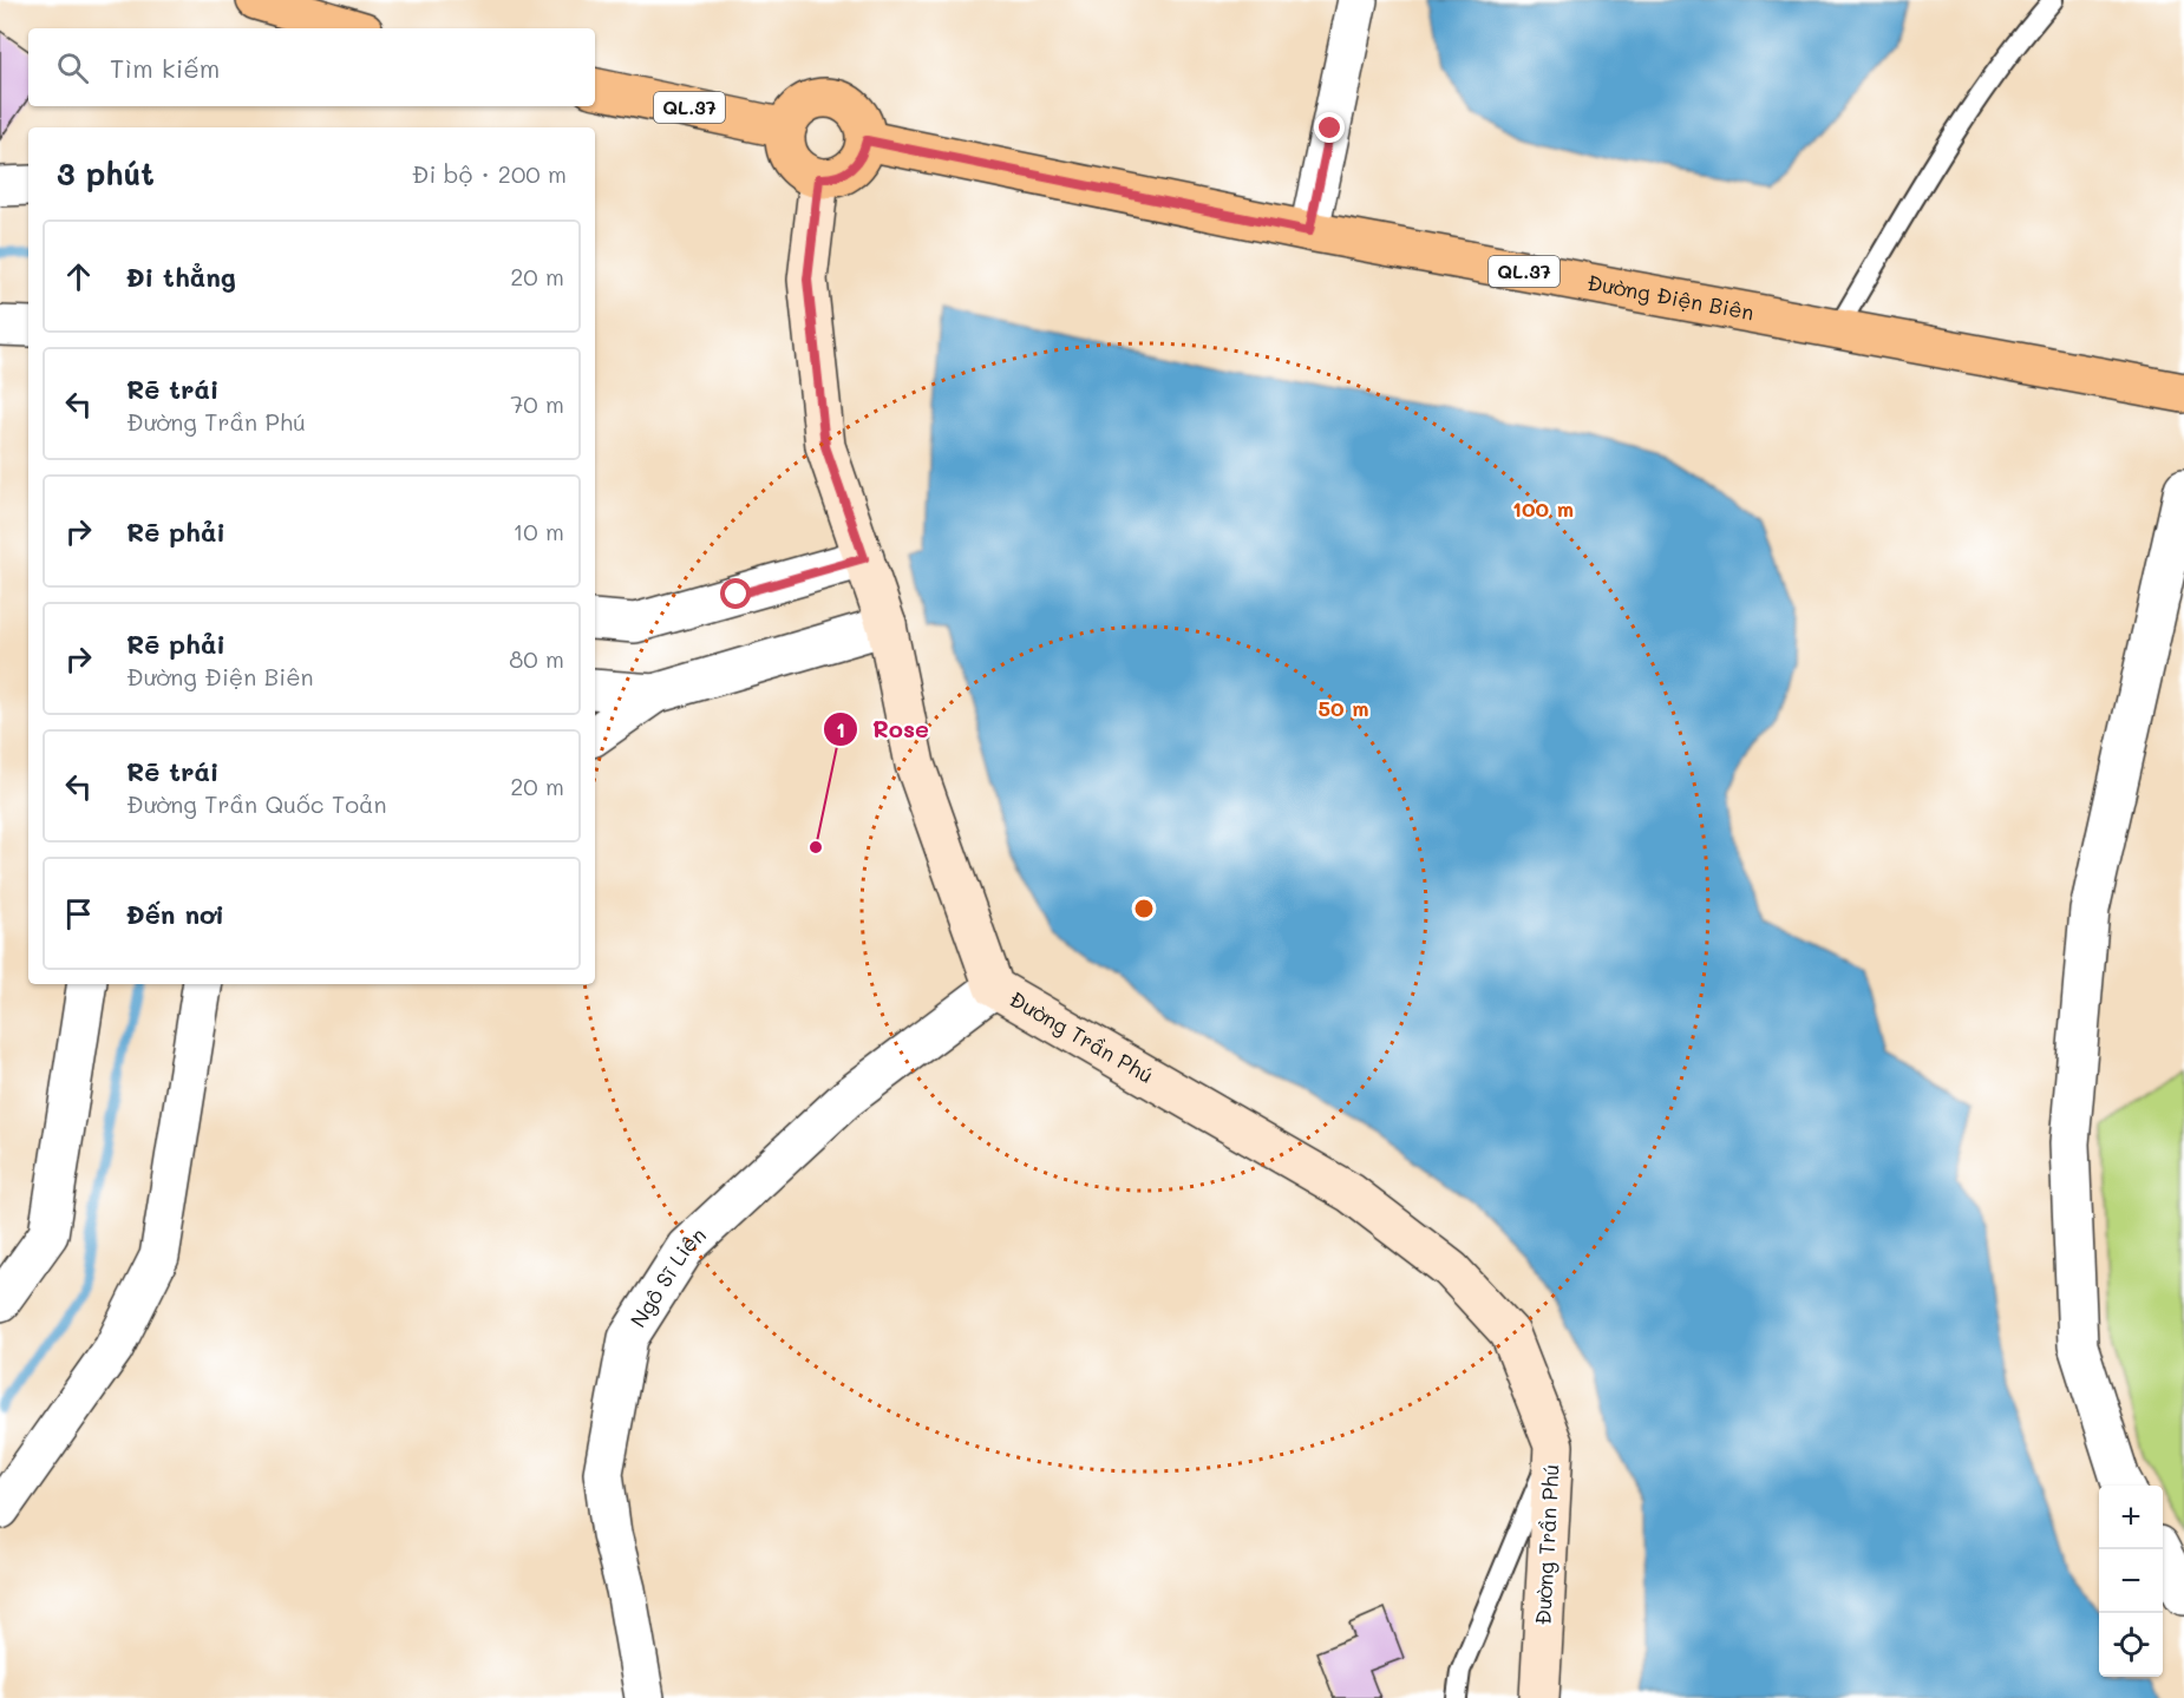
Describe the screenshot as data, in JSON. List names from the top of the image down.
{
  "streets": {
    "main road": ["QL.37", "Đường Điện Biên"],
    "street": ["Đường Trần Phú", "Ngô Sĩ Liên"]
  },
  "crossings": [
    ["QL.37", "Đường Điện Biên"],
    ["QL.37", "Đường Trần Phú"],
    ["Đường Điện Biên", "Đường Trần Phú"],
    ["Đường Trần Phú", "Ngô Sĩ Liên"]
  ],
  "places": ["Rose"],
  "page": {
    "search": "Tìm kiếm",
    "heading": ["3 phút", "Đi bộ · 200 m"],
    "list": [
      ["Đi thẳng", "20 m"],
      ["Rẽ trái", "Đường Trần Phú", "70 m"],
      ["Rẽ phải", "10 m"],
      ["Rẽ phải", "Đường Điện Biên", "80 m"],
      ["Rẽ trái", "Đường Trần Quốc Toản", "20 m"],
      "Đến nơi"
    ],
    "map_buttons": ["+", "−"]
  },
  "rings": ["100 m", "50 m"]
}
